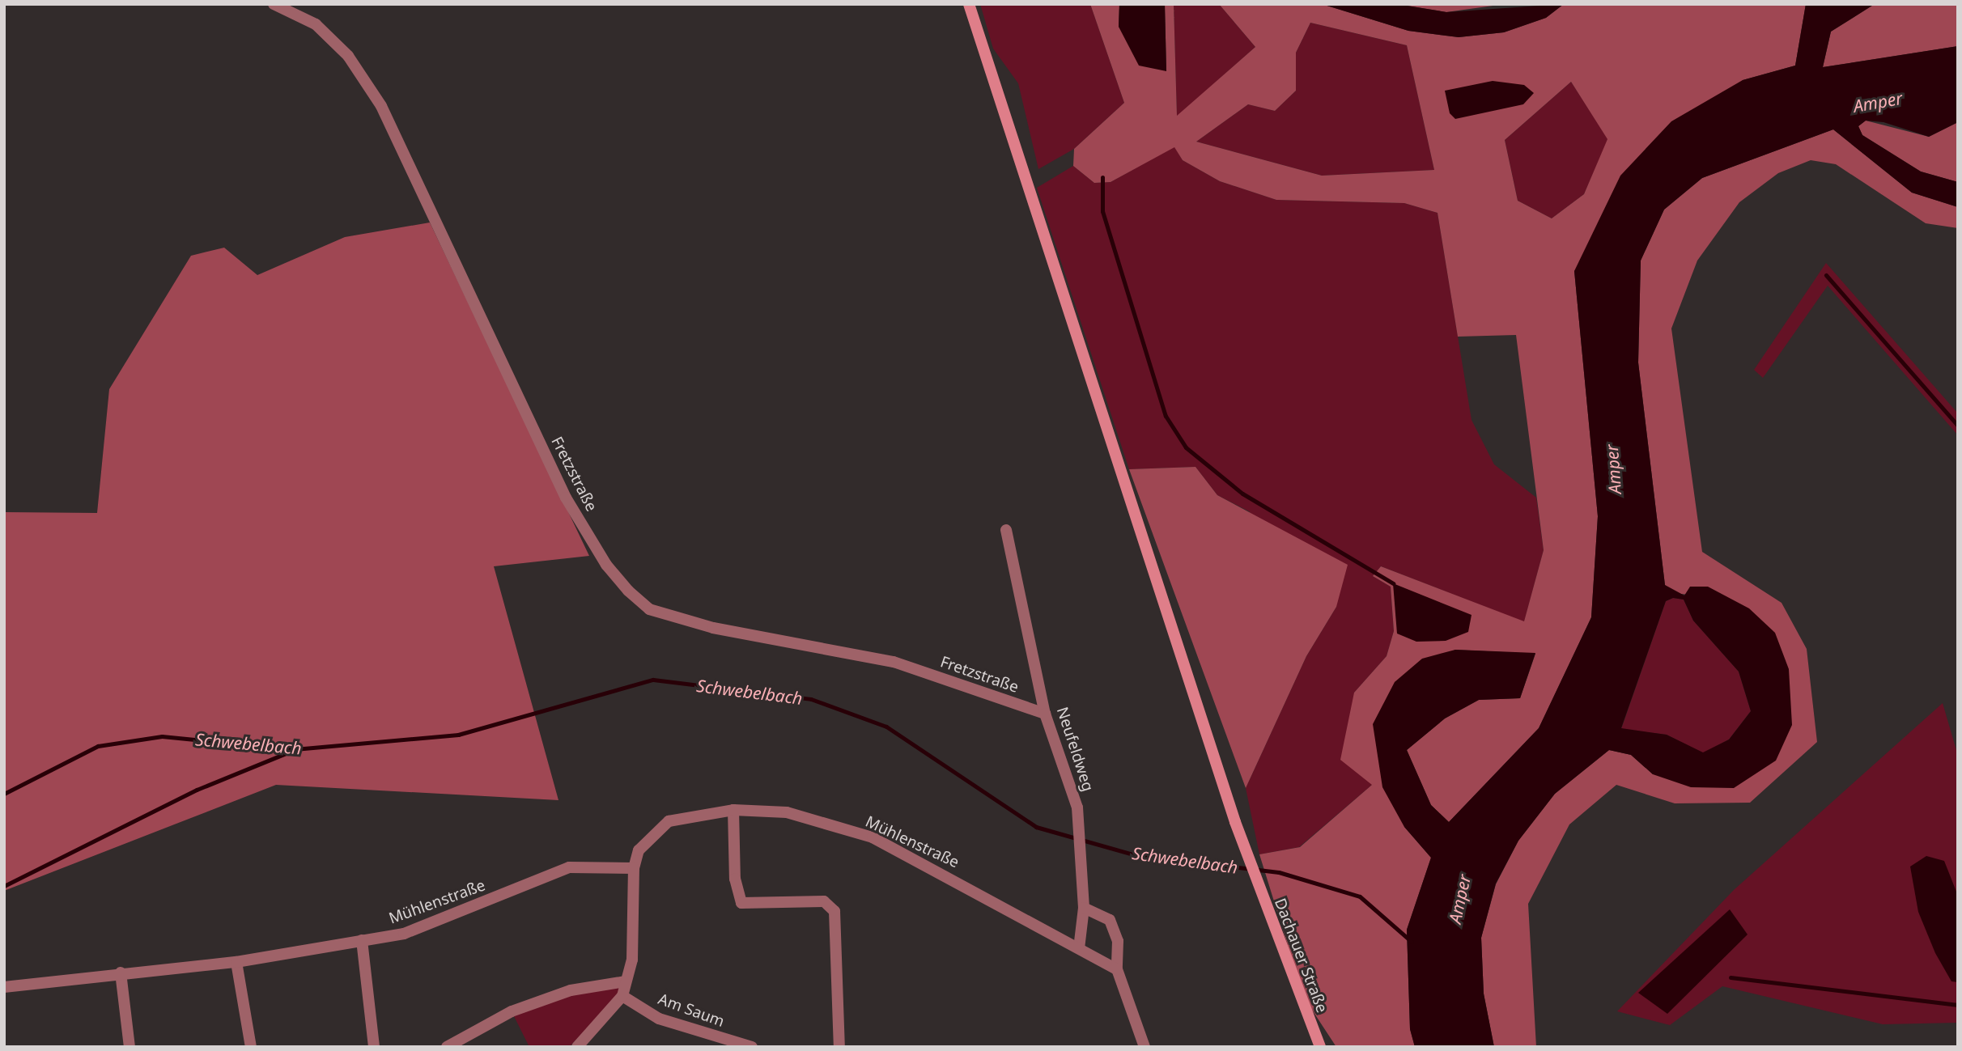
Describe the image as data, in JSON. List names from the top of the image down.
{
  "streets": {
    "main road": ["Dachauer Straße"],
    "street": [
      "Fretzstraße",
      "Neufeldweg",
      "Mühlenstraße",
      "Am Saum"
    ]
  },
  "crossings": [
    ["Fretzstraße", "Neufeldweg"],
    ["Neufeldweg", "Mühlenstraße"]
  ],
  "water": ["Amper", "Schwebelbach"]
}
